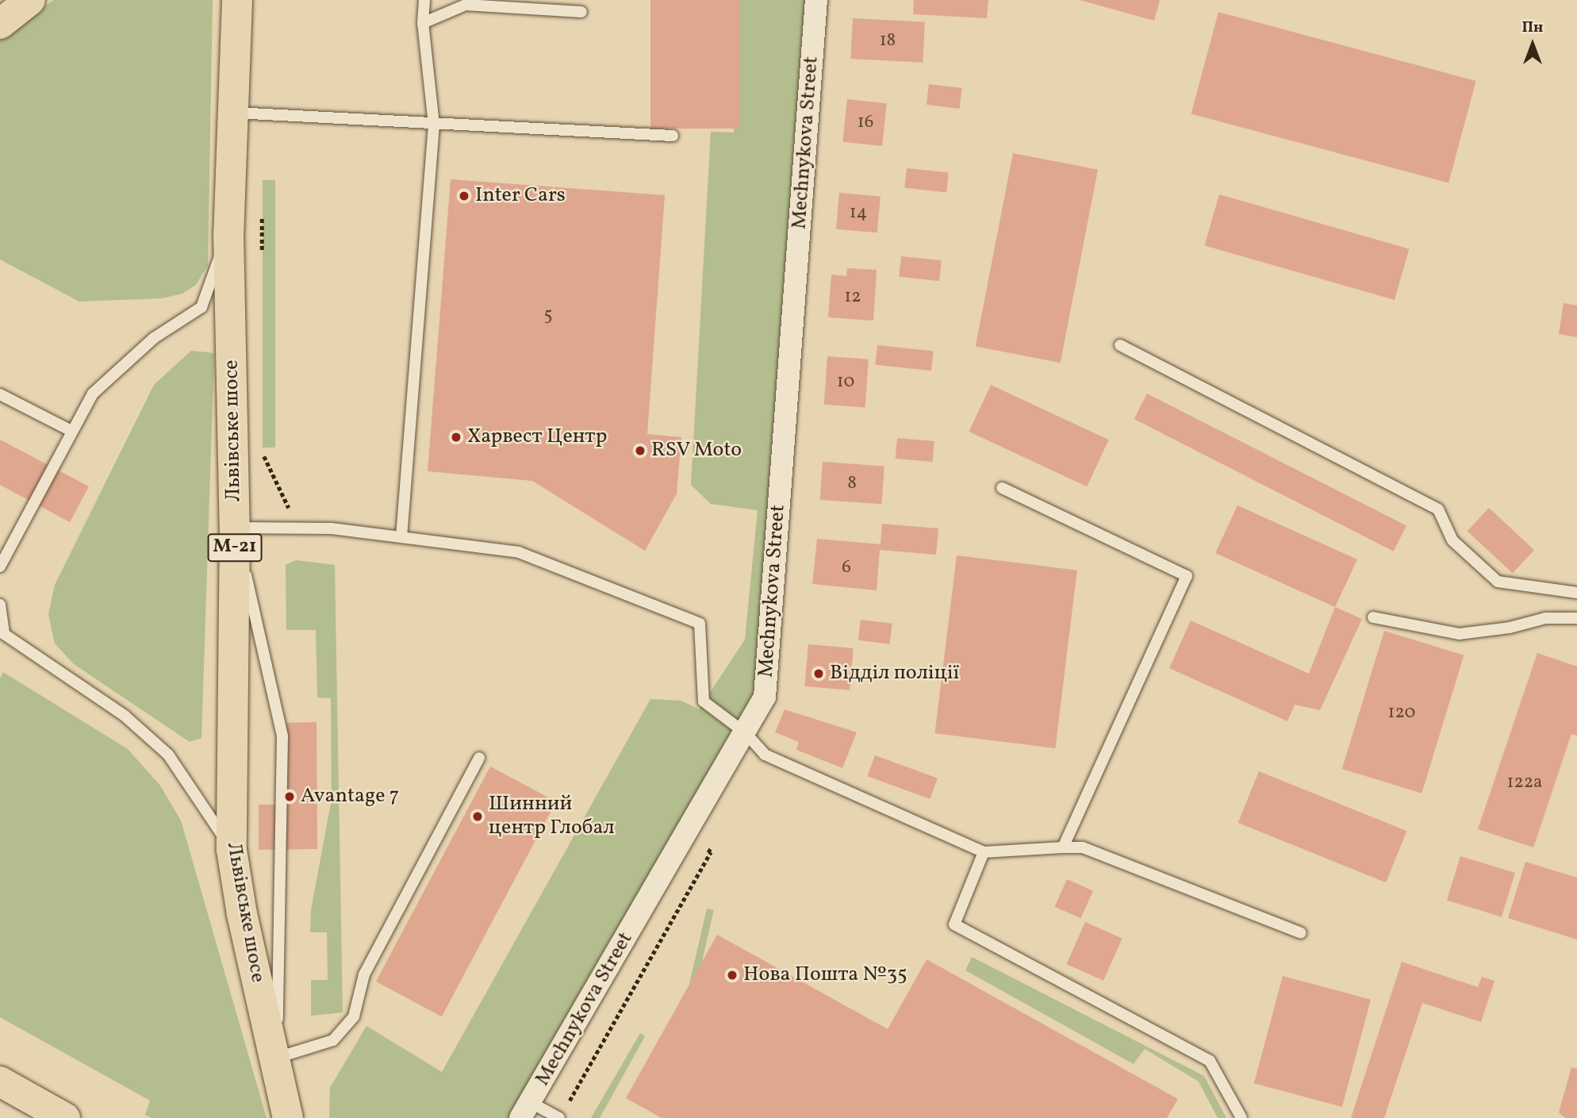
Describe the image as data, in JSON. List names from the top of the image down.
{
  "streets": {
    "highway": ["Львівське шосе", "М-21"],
    "street": ["Mechnykova Street"]
  },
  "crossings": [
    ["Львівське шосе", "М-21"]
  ],
  "places": [
    "Inter Cars",
    "Харвест Центр",
    "RSV Moto",
    "Відділ поліції",
    "Avantage 7",
    "Шинний центр Глобал",
    "Нова Пошта №35"
  ],
  "house_numbers": [
    "18",
    "16",
    "14",
    "12",
    "5",
    "10",
    "8",
    "6",
    "120",
    "122а"
  ],
  "north": "top"
}
